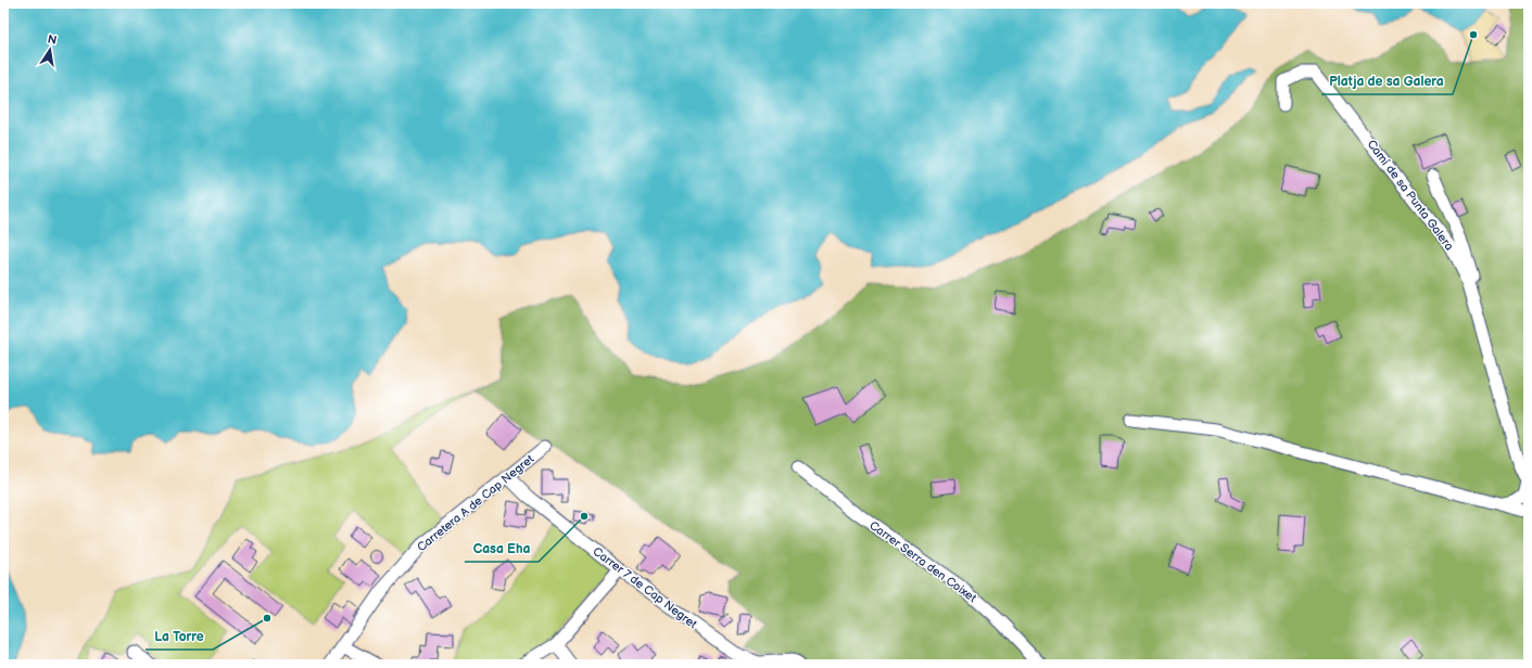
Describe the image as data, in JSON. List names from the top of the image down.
{
  "streets": {
    "street": [
      "Camí de sa Punta Galera",
      "Carretera A de Cap Negret",
      "Carrer Serra den Coixet",
      "Carrer 7 de Cap Negret"
    ]
  },
  "crossings": [
    ["Carretera A de Cap Negret", "Carrer 7 de Cap Negret"]
  ],
  "places": ["Platja de sa Galera", "Casa Eha", "La Torre"],
  "north": "top"
}
